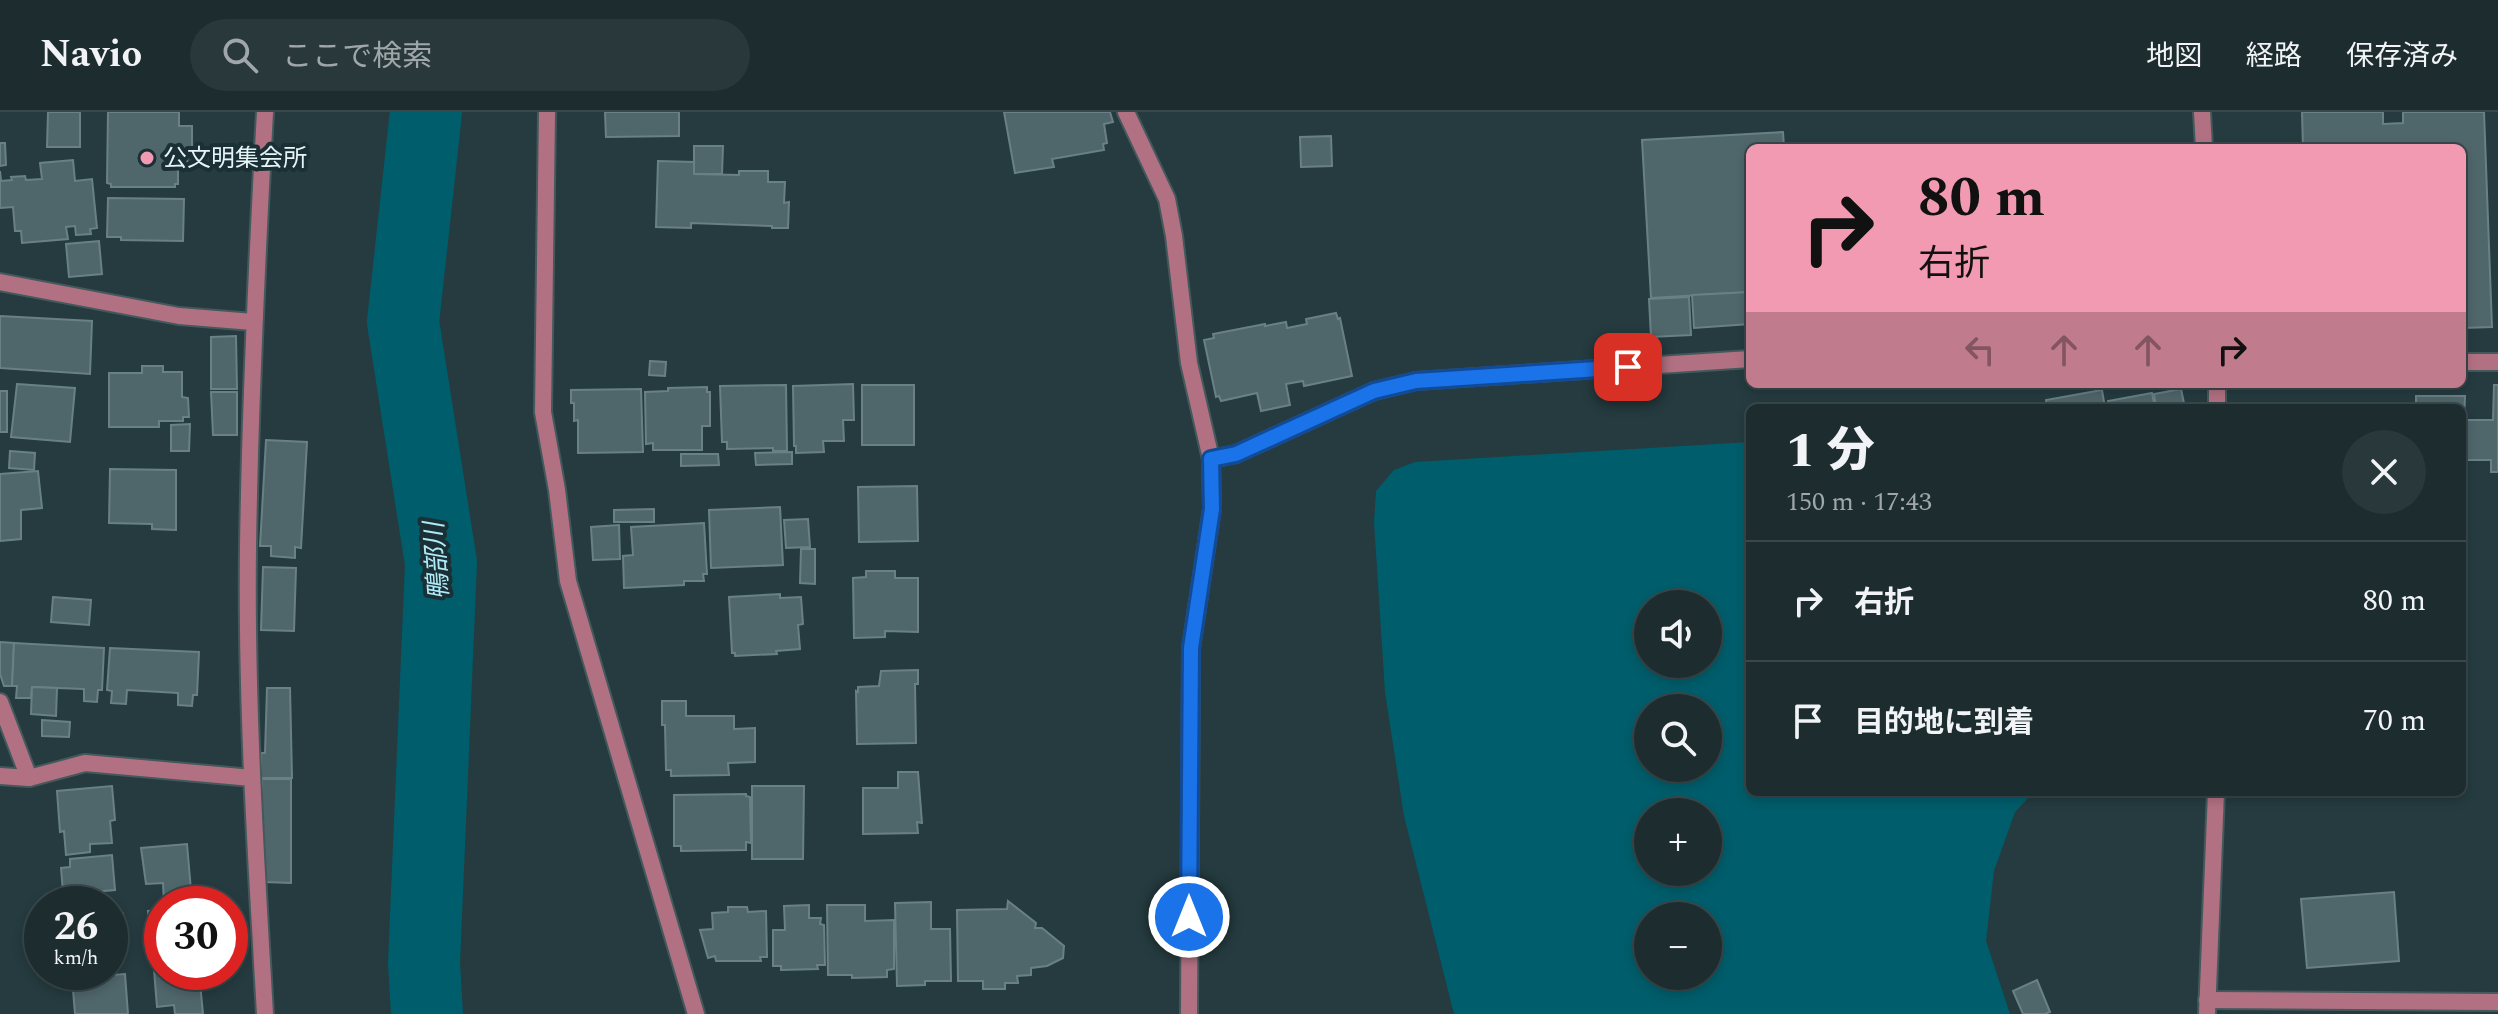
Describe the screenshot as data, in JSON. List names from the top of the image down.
{
  "water": ["鴨部川"],
  "places": ["公文明集会所"],
  "page": {
    "header": "Navio",
    "search": "ここで検索",
    "nav": ["地図", "経路", "保存済み"],
    "turn": ["80 m", "右折"],
    "heading": ["1 分", "150 m · 17:43"],
    "list": [
      {
        "name": "右折",
        "value": "80 m"
      },
      {
        "name": "目的地に到着",
        "value": "70 m"
      }
    ],
    "map_buttons": ["+", "−"],
    "speed": "26 km/h",
    "limit": "30"
  }
}
